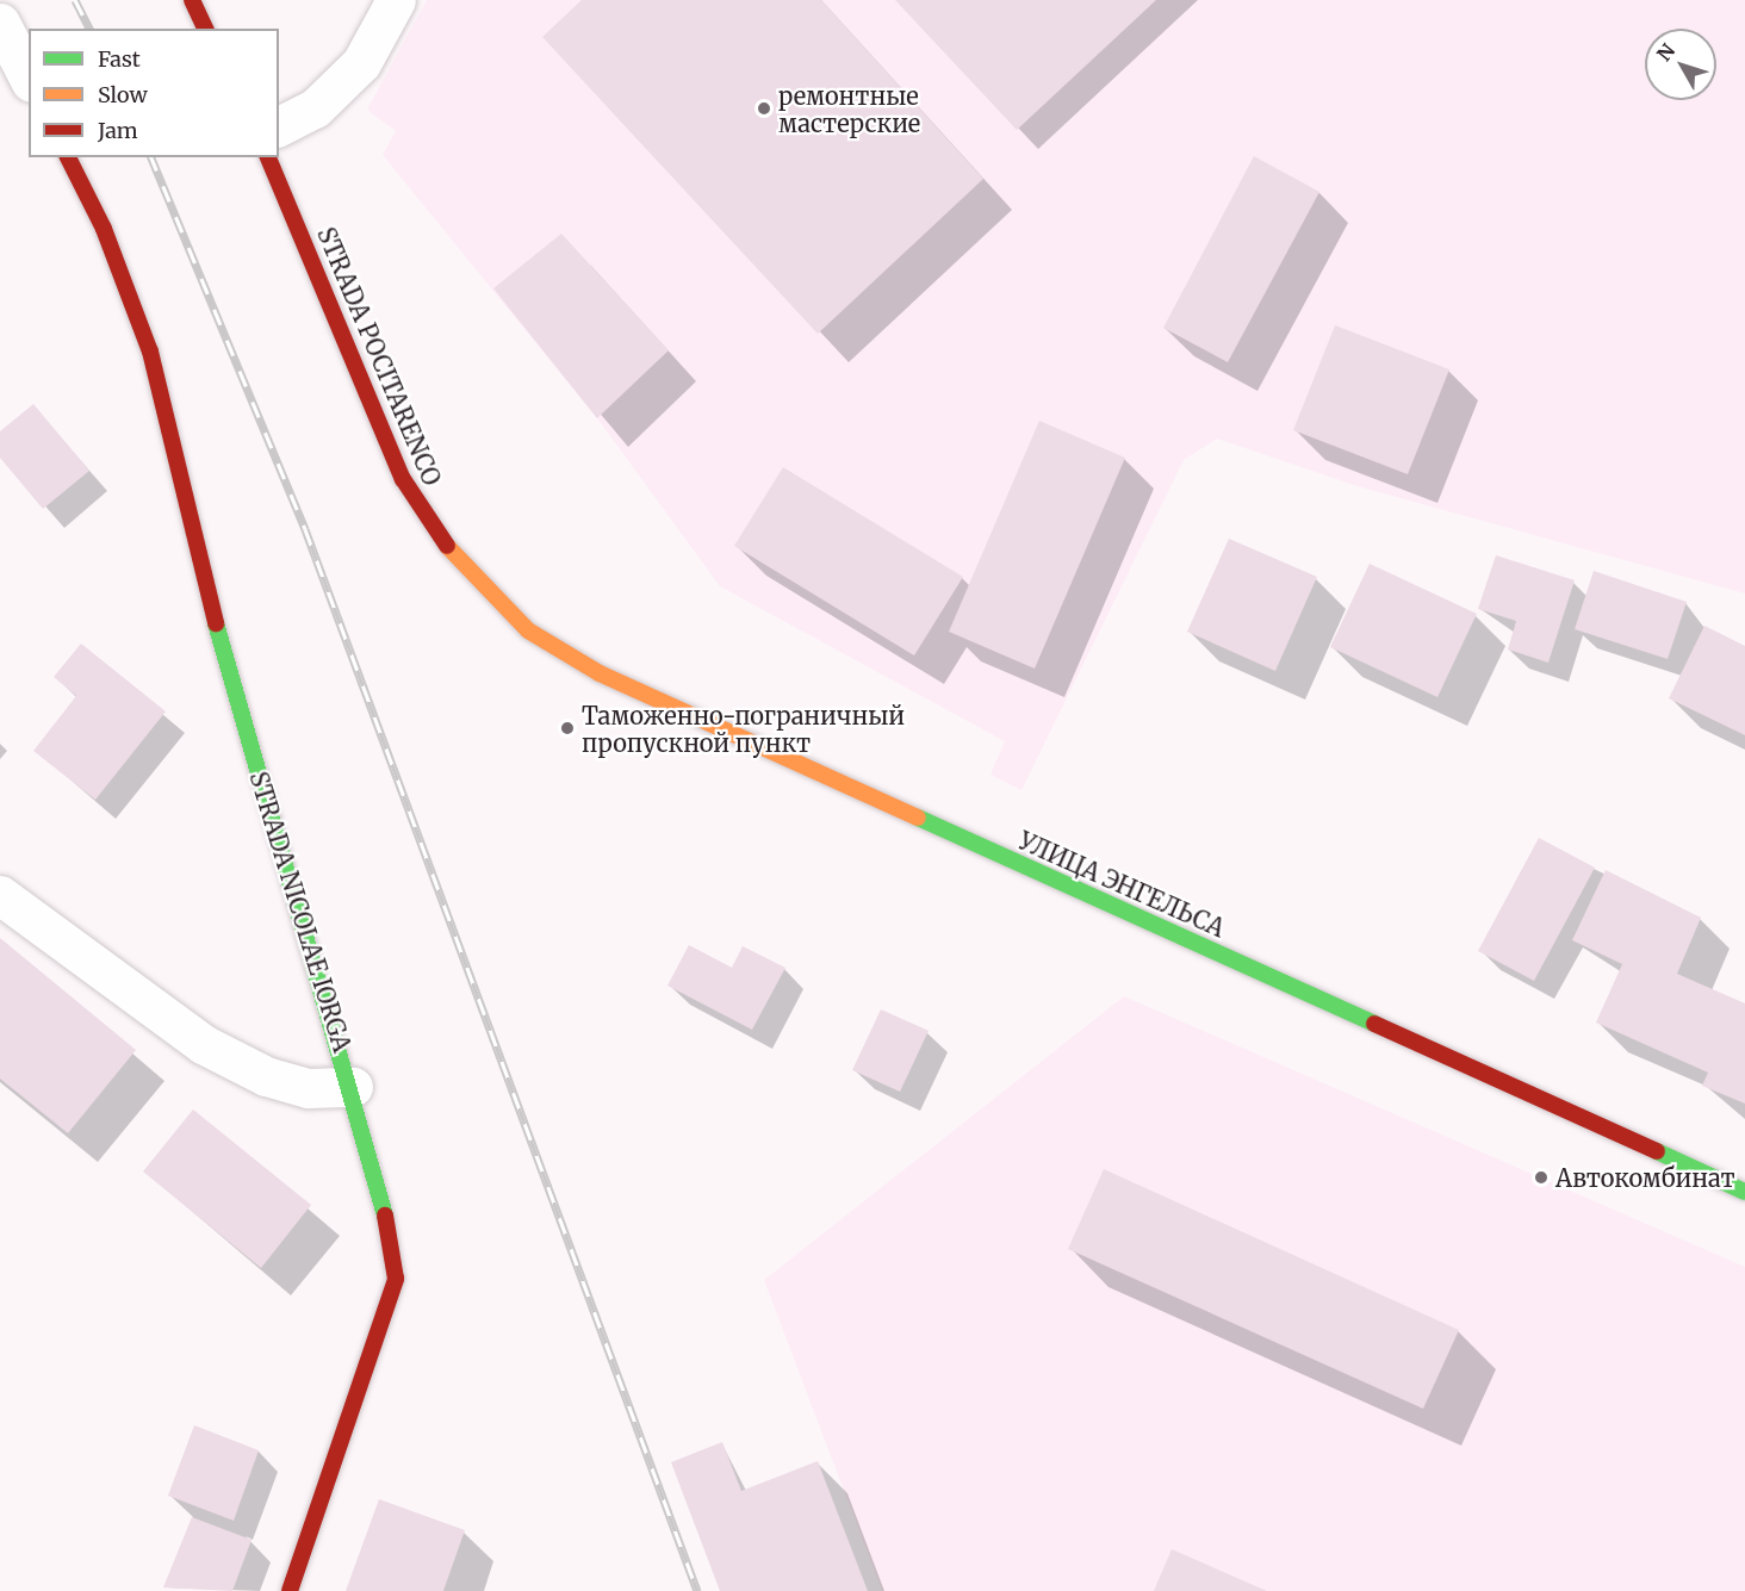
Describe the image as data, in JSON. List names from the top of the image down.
{
  "streets": {
    "street": ["STRADA POCITARENCO", "УЛИЦА ЭНГЕЛЬСА", "STRADA NICOLAE IORGA"]
  },
  "crossings": [
    ["STRADA POCITARENCO", "УЛИЦА ЭНГЕЛЬСА"]
  ],
  "places": ["ремонтные мастерские", "Таможенно-пограничный пропускной пункт", "Автокомбинат"],
  "legend": ["Fast", "Slow", "Jam"],
  "north": "top left"
}
